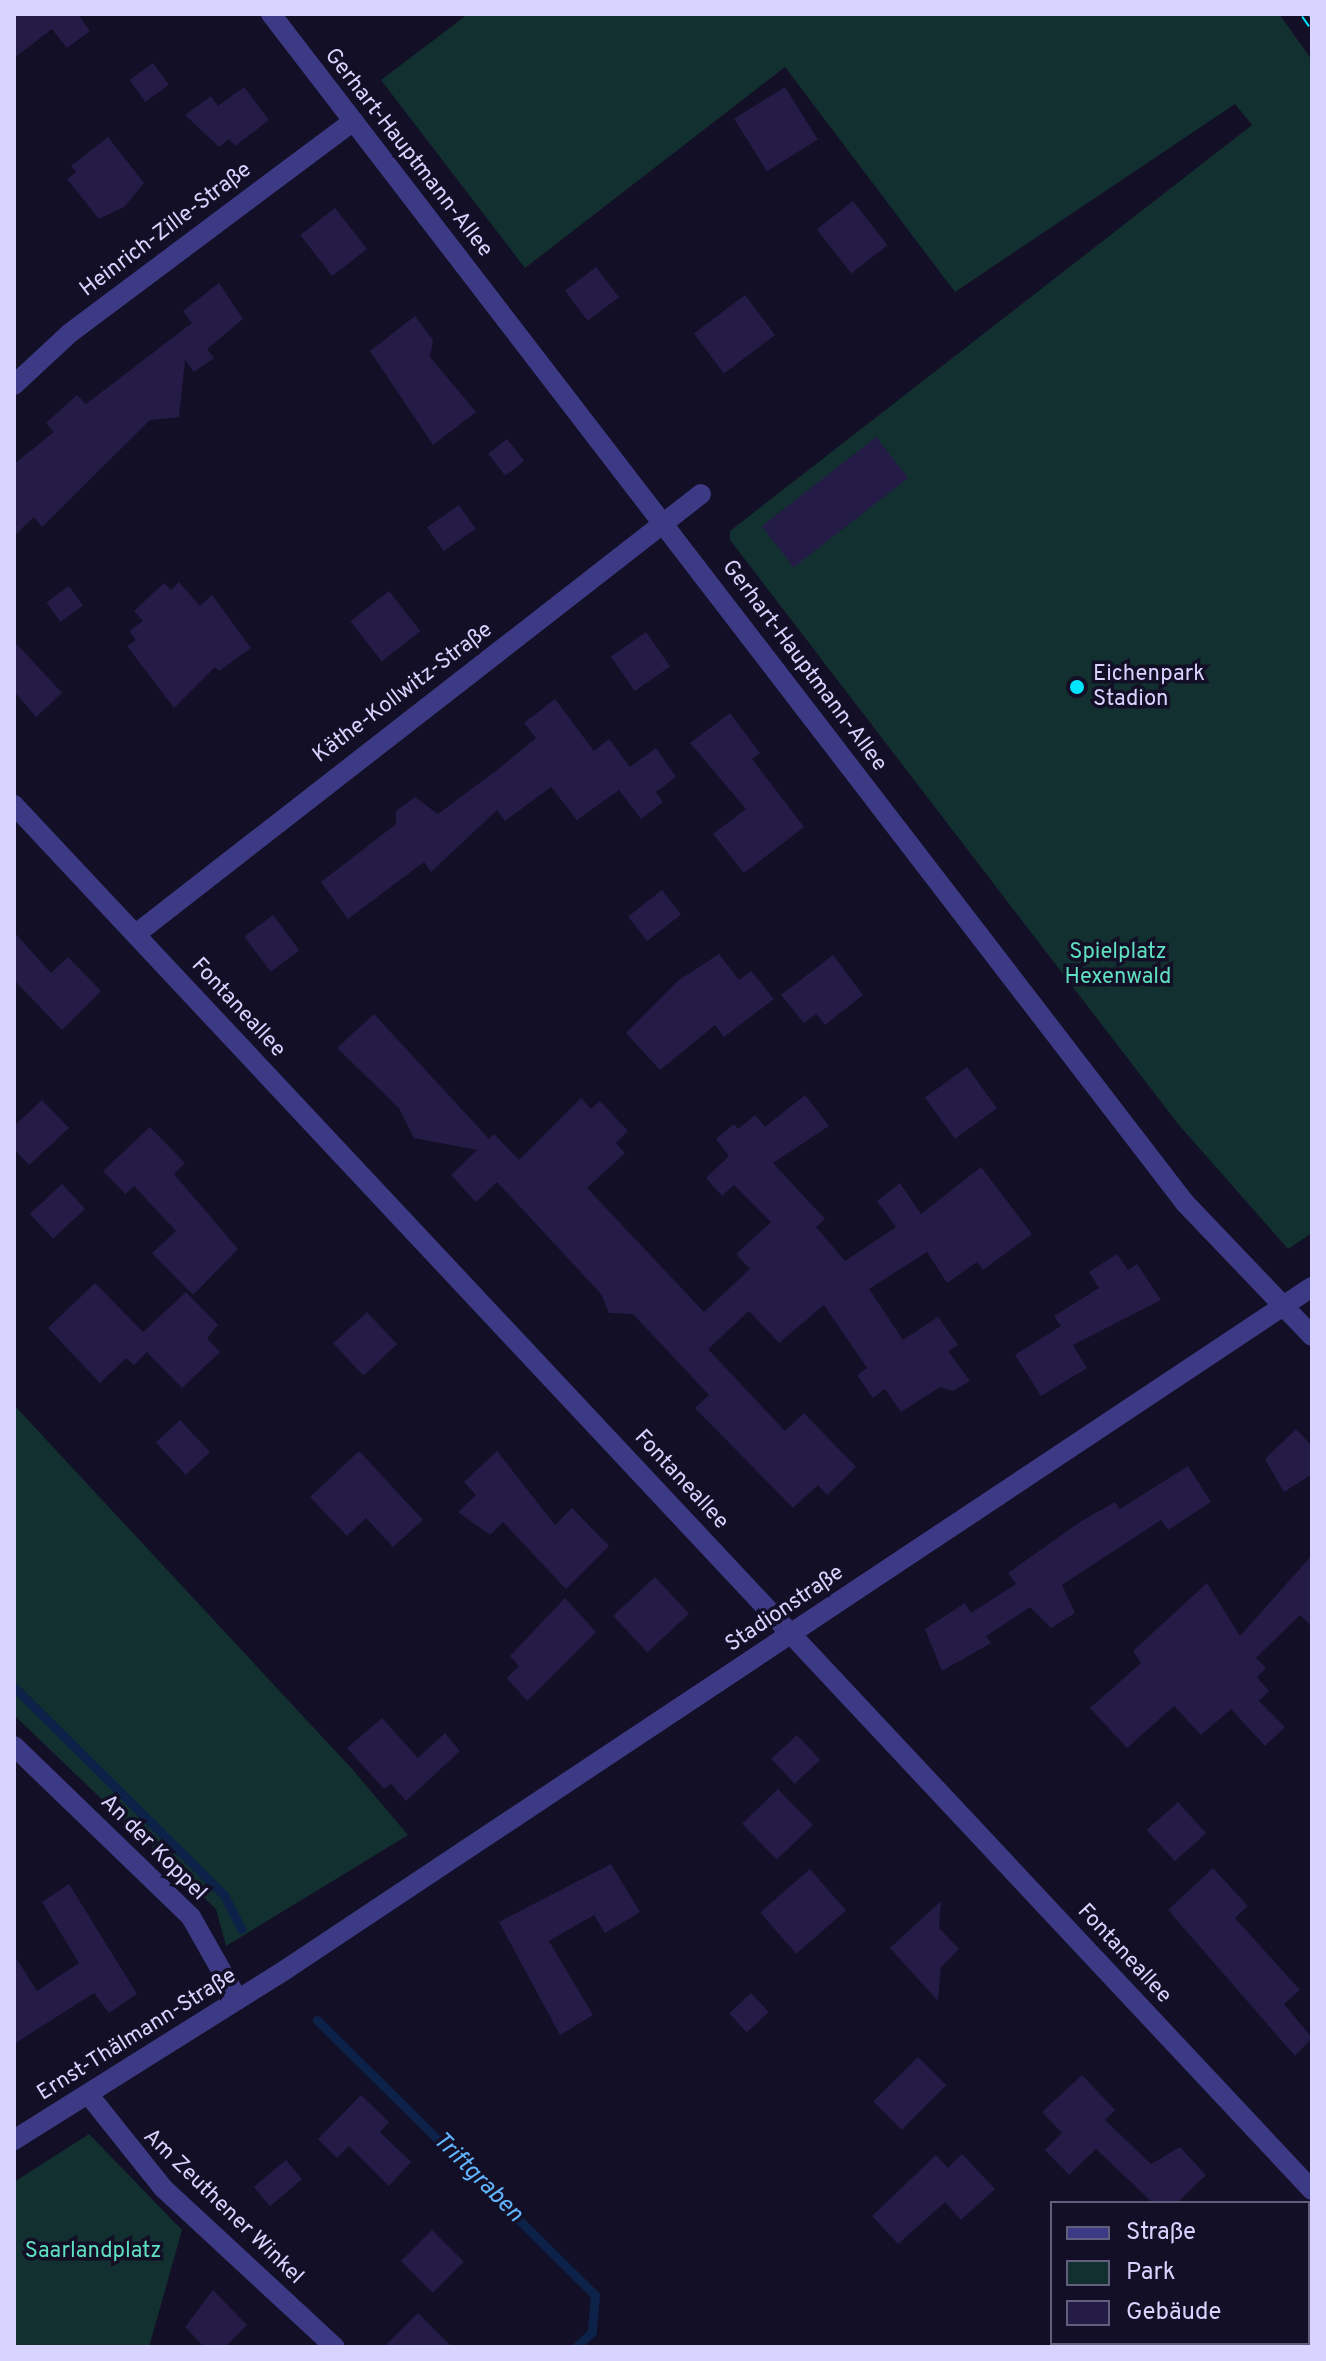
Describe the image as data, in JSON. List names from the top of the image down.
{
  "streets": {
    "street": [
      "Gerhart-Hauptmann-Allee",
      "Heinrich-Zille-Straße",
      "Käthe-Kollwitz-Straße",
      "Fontaneallee",
      "Stadionstraße",
      "An der Koppel",
      "Ernst-Thälmann-Straße",
      "Am Zeuthener Winkel"
    ]
  },
  "crossings": [
    ["Gerhart-Hauptmann-Allee", "Heinrich-Zille-Straße"],
    ["Gerhart-Hauptmann-Allee", "Käthe-Kollwitz-Straße"],
    ["Gerhart-Hauptmann-Allee", "Stadionstraße"],
    ["Käthe-Kollwitz-Straße", "Fontaneallee"],
    ["Fontaneallee", "Stadionstraße"],
    ["Stadionstraße", "Ernst-Thälmann-Straße"],
    ["An der Koppel", "Ernst-Thälmann-Straße"],
    ["Ernst-Thälmann-Straße", "Am Zeuthener Winkel"]
  ],
  "water": ["Triftgraben"],
  "parks": ["Spielplatz Hexenwald", "Saarlandplatz"],
  "places": ["Eichenpark Stadion"],
  "legend": ["Straße", "Park", "Gebäude"]
}
